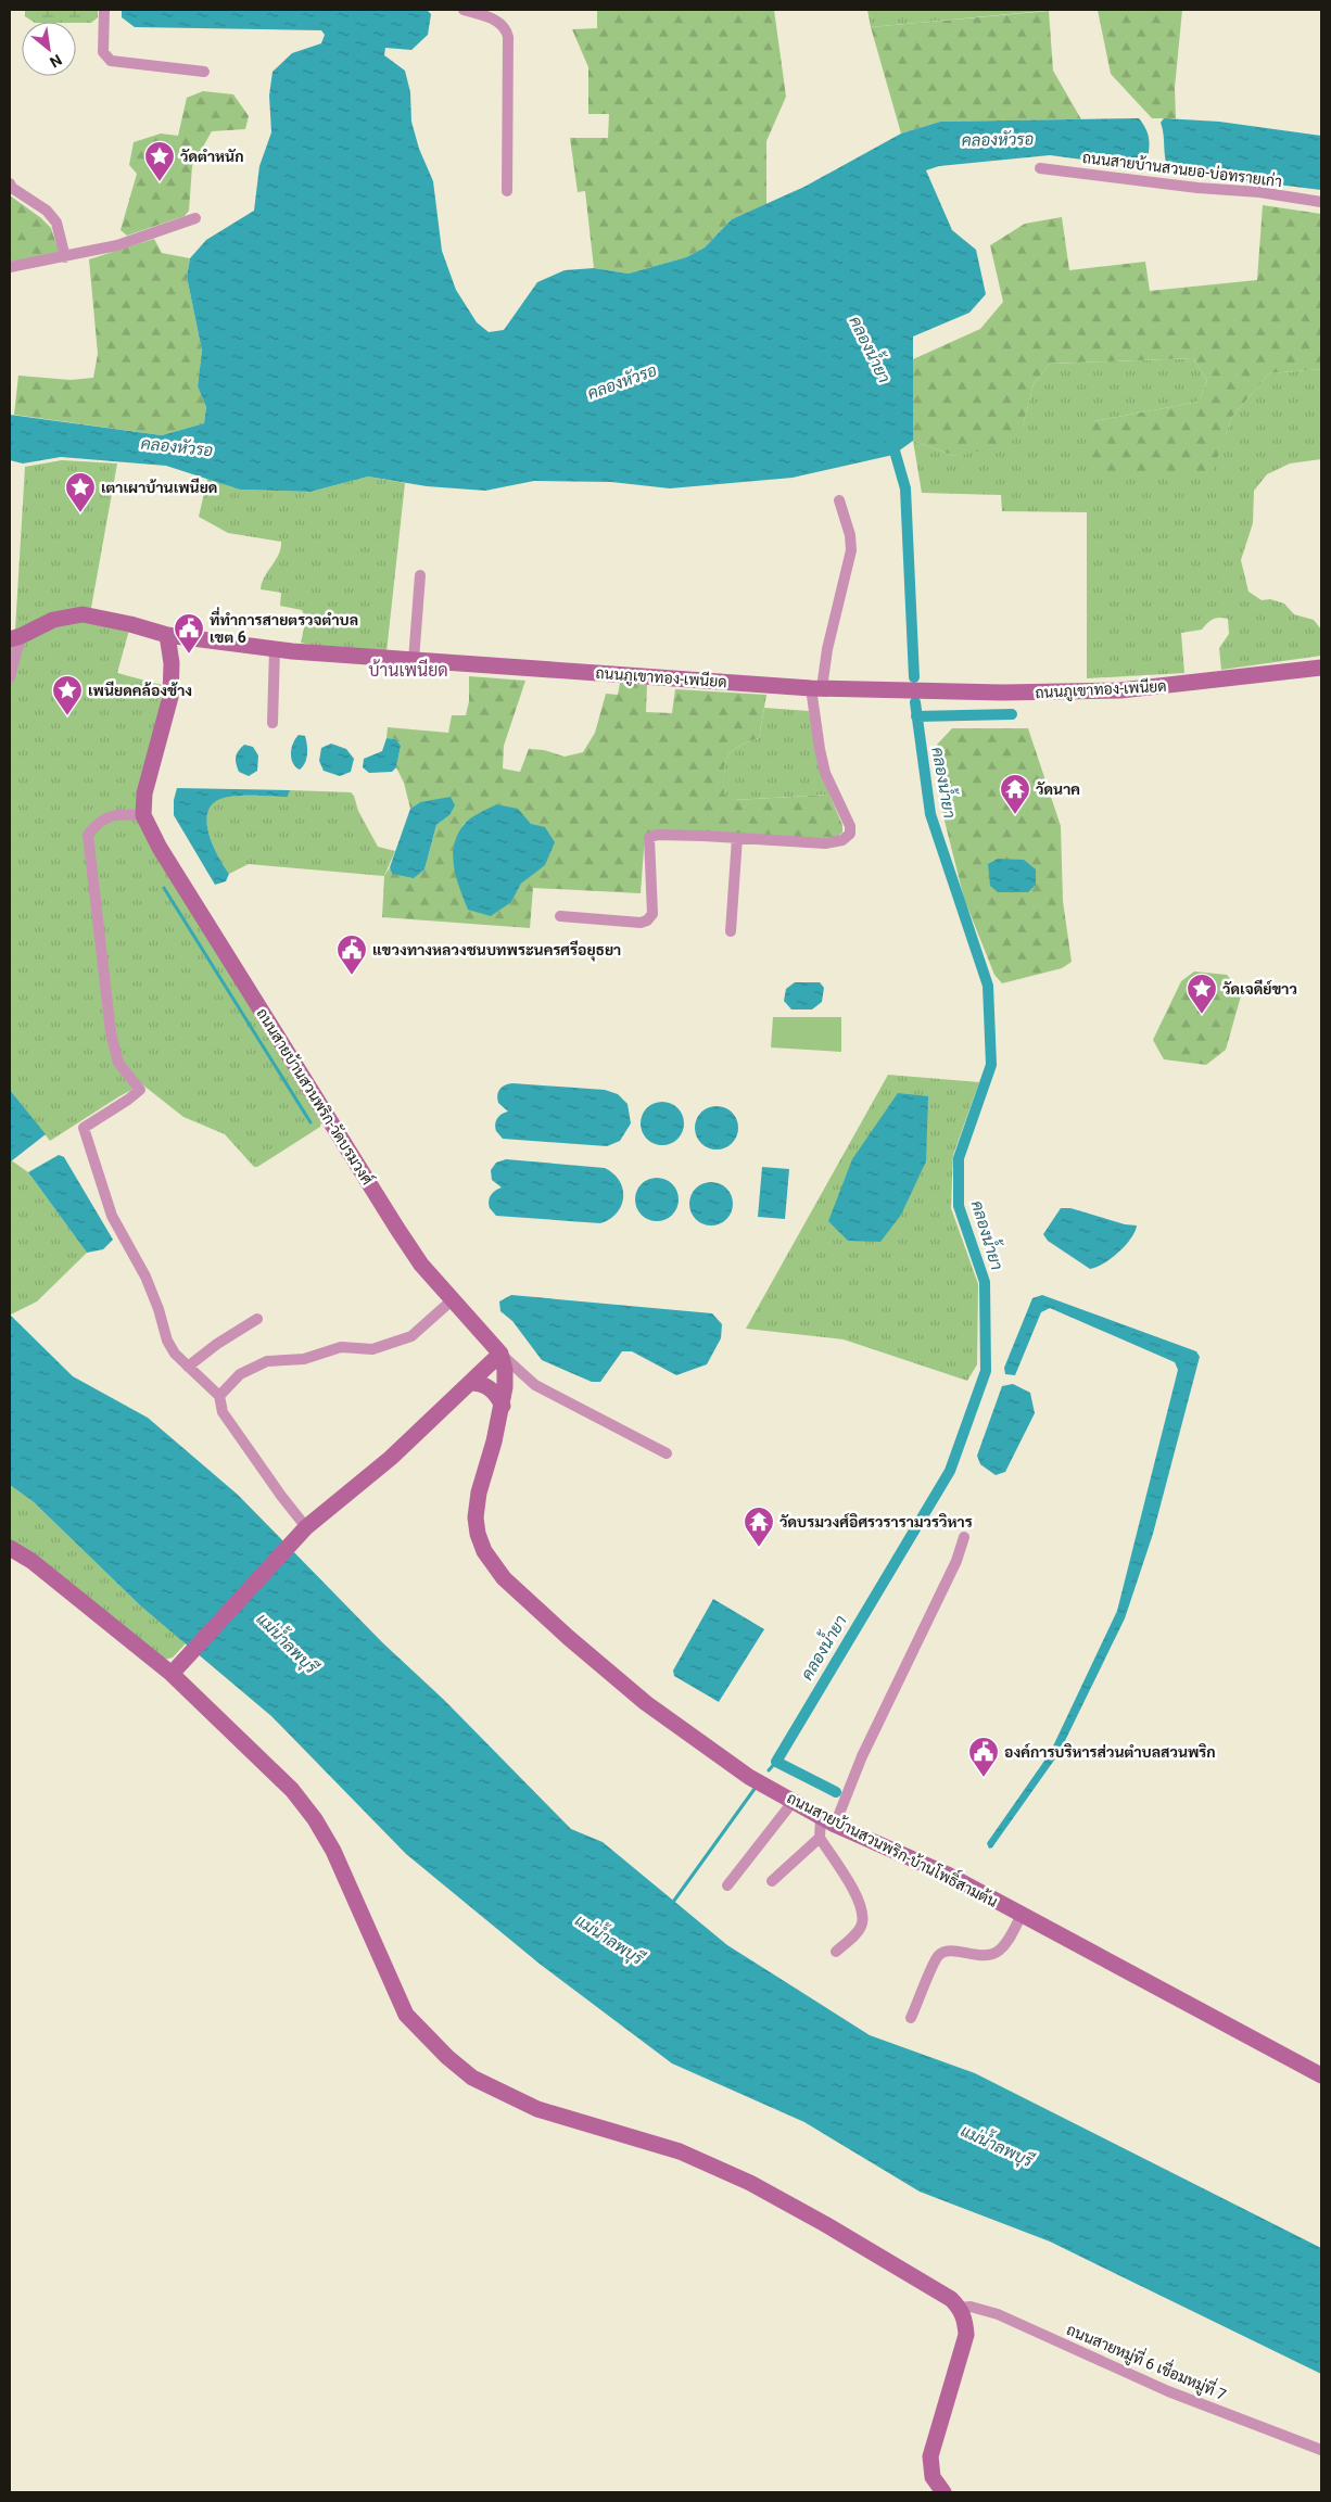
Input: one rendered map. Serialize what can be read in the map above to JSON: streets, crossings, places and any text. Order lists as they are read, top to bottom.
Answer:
{
  "streets": {
    "street": [
      "ถนนสายบ้านสวนยอ-บ่อทรายเก่า",
      "ถนนภูเขาทอง-เพนียด",
      "ถนนสายบ้านสวนพริก-วัดบรมวงศ์",
      "ถนนสายบ้านสวนพริก-บ้านโพธิ์สามต้น",
      "ถนนสายหมู่ที่ 6 เชื่อมหมู่ที่ 7"
    ]
  },
  "crossings": [
    ["ถนนสายบ้านสวนพริก-วัดบรมวงศ์", "ถนนสายบ้านสวนพริก-บ้านโพธิ์สามต้น"]
  ],
  "districts": ["บ้านเพนียด"],
  "water": ["คลองหัวรอ", "คลองน้ำยา", "แม่น้ำลพบุรี"],
  "places": {
    "place": [
      "วัดตำหนัก",
      "เตาเผาบ้านเพนียด",
      "เพนียดคล้องช้าง",
      "วัดเจดีย์ขาว"
    ],
    "public building": ["ที่ทำการสายตรวจตำบล เขต 6", "แขวงทางหลวงชนบทพระนครศรีอยุธยา", "องค์การบริหารส่วนตำบลสวนพริก"],
    "temple": ["วัดนาค", "วัดบรมวงศ์อิศรวรารามวรวิหาร"]
  },
  "north": "bottom right"
}
